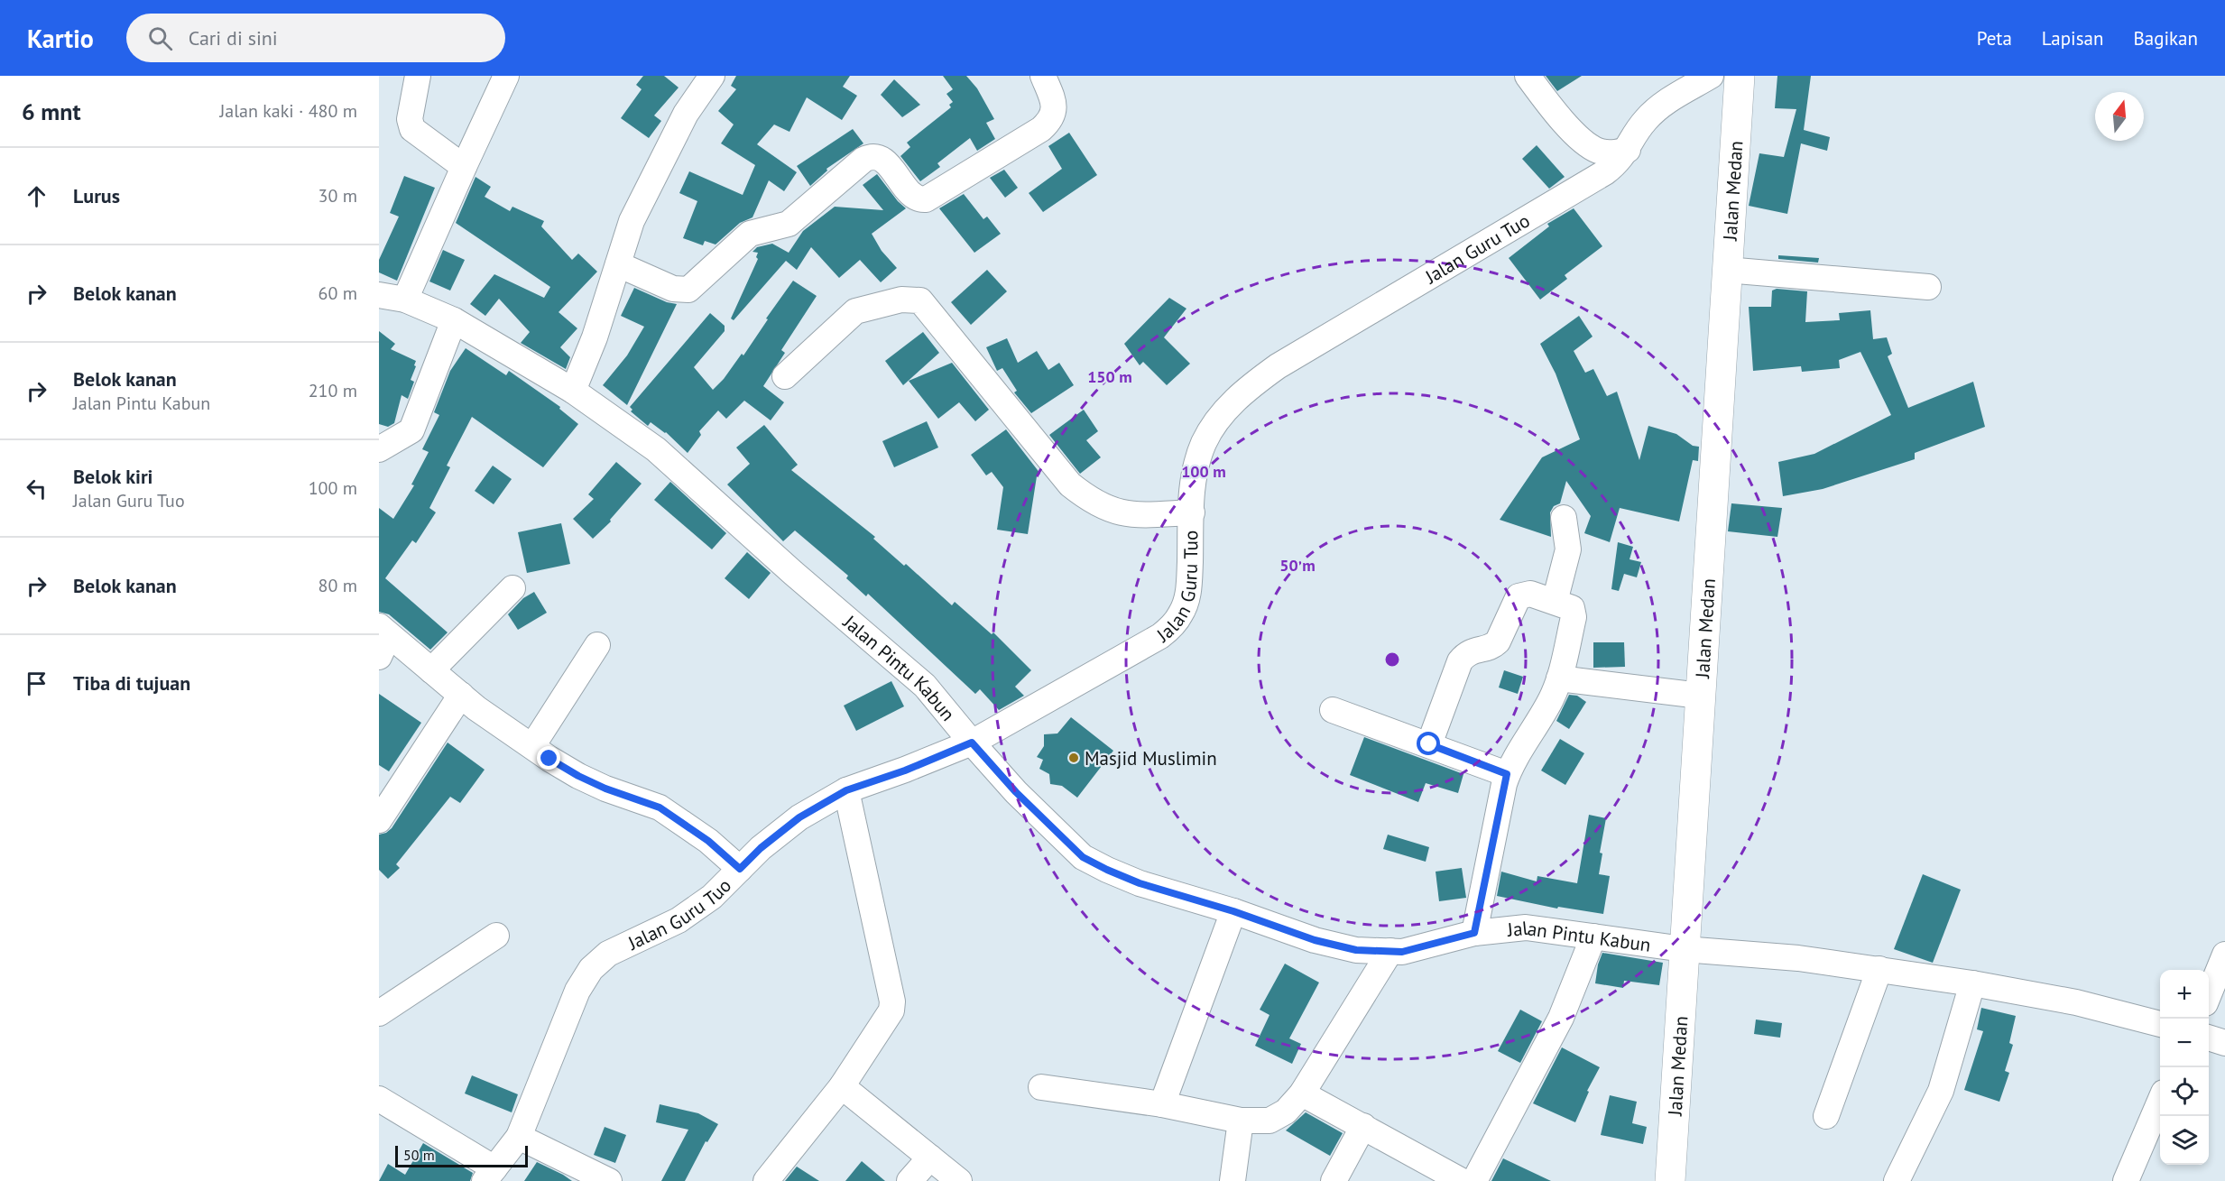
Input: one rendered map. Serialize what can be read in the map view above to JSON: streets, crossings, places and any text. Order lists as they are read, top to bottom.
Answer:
{
  "streets": {
    "main road": ["Jalan Medan"],
    "street": ["Jalan Guru Tuo", "Jalan Pintu Kabun"]
  },
  "crossings": [
    ["Jalan Medan", "Jalan Pintu Kabun"],
    ["Jalan Guru Tuo", "Jalan Pintu Kabun"]
  ],
  "places": ["Masjid Muslimin"],
  "scale_bar": "50 m",
  "north": "top",
  "page": {
    "header": "Kartio",
    "search": "Cari di sini",
    "nav": ["Peta", "Lapisan", "Bagikan"],
    "heading": ["6 mnt", "Jalan kaki · 480 m"],
    "list": [
      ["Lurus", "30 m"],
      ["Belok kanan", "60 m"],
      ["Belok kanan", "Jalan Pintu Kabun", "210 m"],
      ["Belok kiri", "Jalan Guru Tuo", "100 m"],
      ["Belok kanan", "80 m"],
      "Tiba di tujuan"
    ],
    "map_buttons": ["+", "−"],
    "scale": "50 m"
  },
  "rings": ["150 m", "100 m", "50 m"]
}
